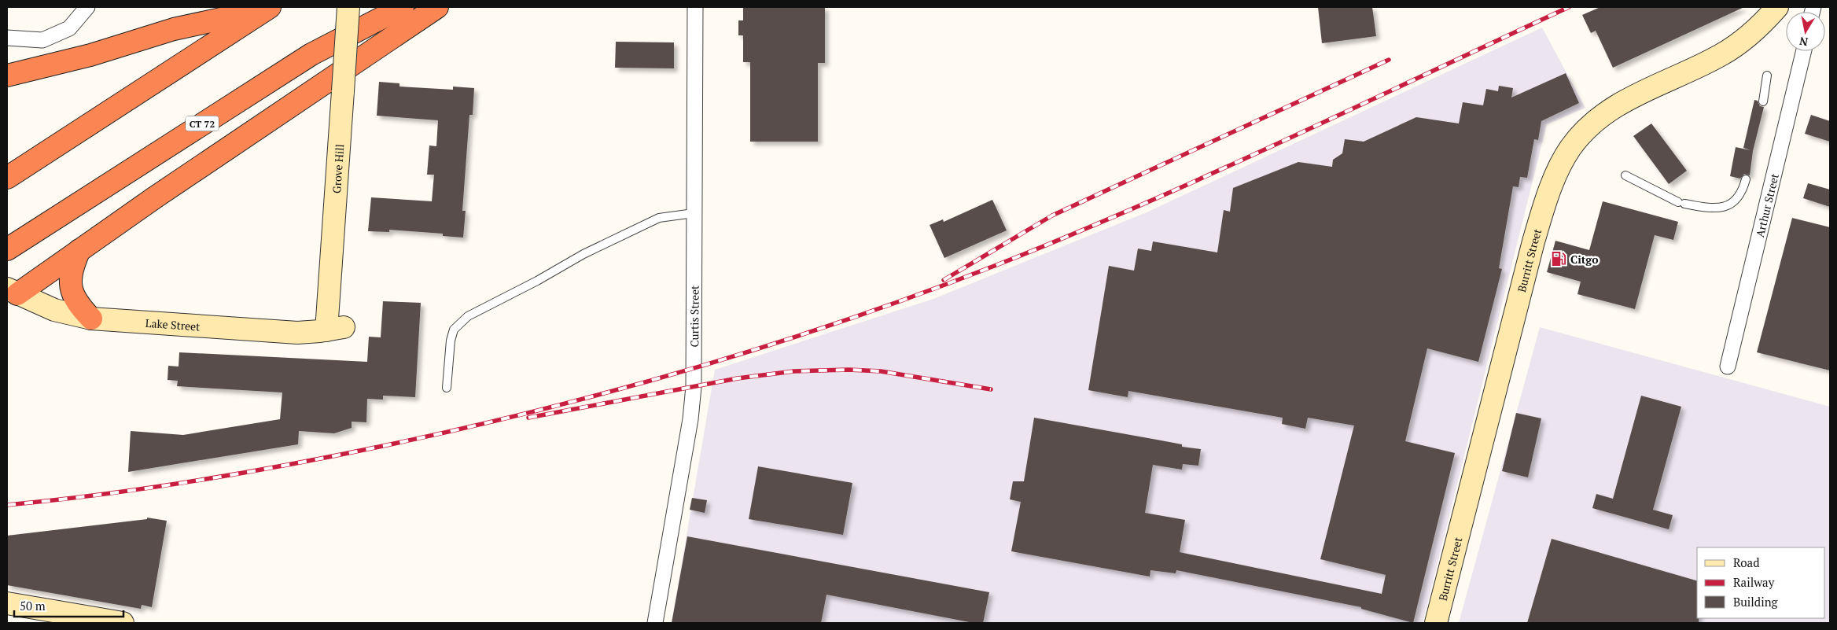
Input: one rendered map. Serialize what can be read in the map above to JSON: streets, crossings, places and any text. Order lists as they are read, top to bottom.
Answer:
{
  "streets": {
    "highway": ["CT 72"],
    "street": [
      "Grove Hill",
      "Arthur Street",
      "Burritt Street",
      "Curtis Street",
      "Lake Street"
    ]
  },
  "crossings": [
    ["Grove Hill", "Lake Street"]
  ],
  "places": {
    "fuel station": ["Citgo"]
  },
  "legend": ["Road", "Railway", "Building"],
  "scale_bar": "50 m",
  "north": "bottom"
}
